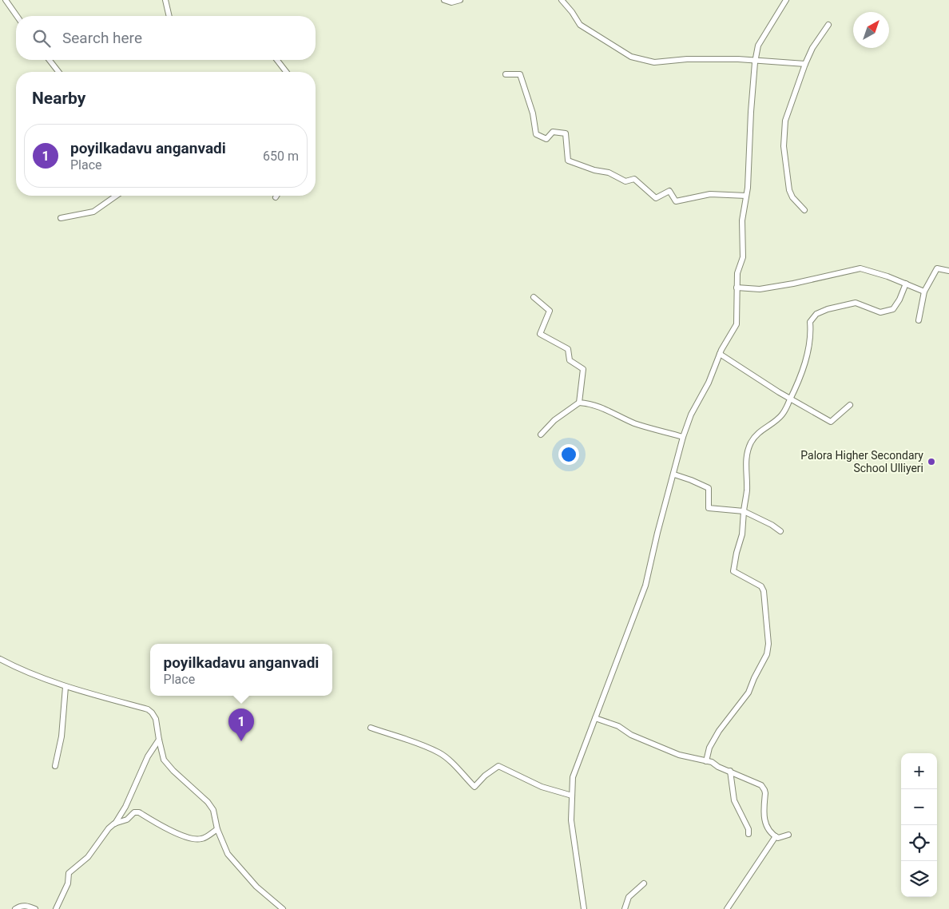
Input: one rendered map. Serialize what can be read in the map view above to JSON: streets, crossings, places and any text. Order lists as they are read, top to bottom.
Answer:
{
  "places": ["Palora Higher Secondary School Ulliyeri"],
  "north": "top right",
  "page": {
    "search": "Search here",
    "heading": "Nearby",
    "list": [
      {
        "mark": "1",
        "name": "poyilkadavu anganvadi",
        "note": "Place",
        "value": "650 m"
      }
    ],
    "popup": ["poyilkadavu anganvadi", "Place"],
    "pins": "1",
    "map_buttons": ["+", "−"]
  }
}
